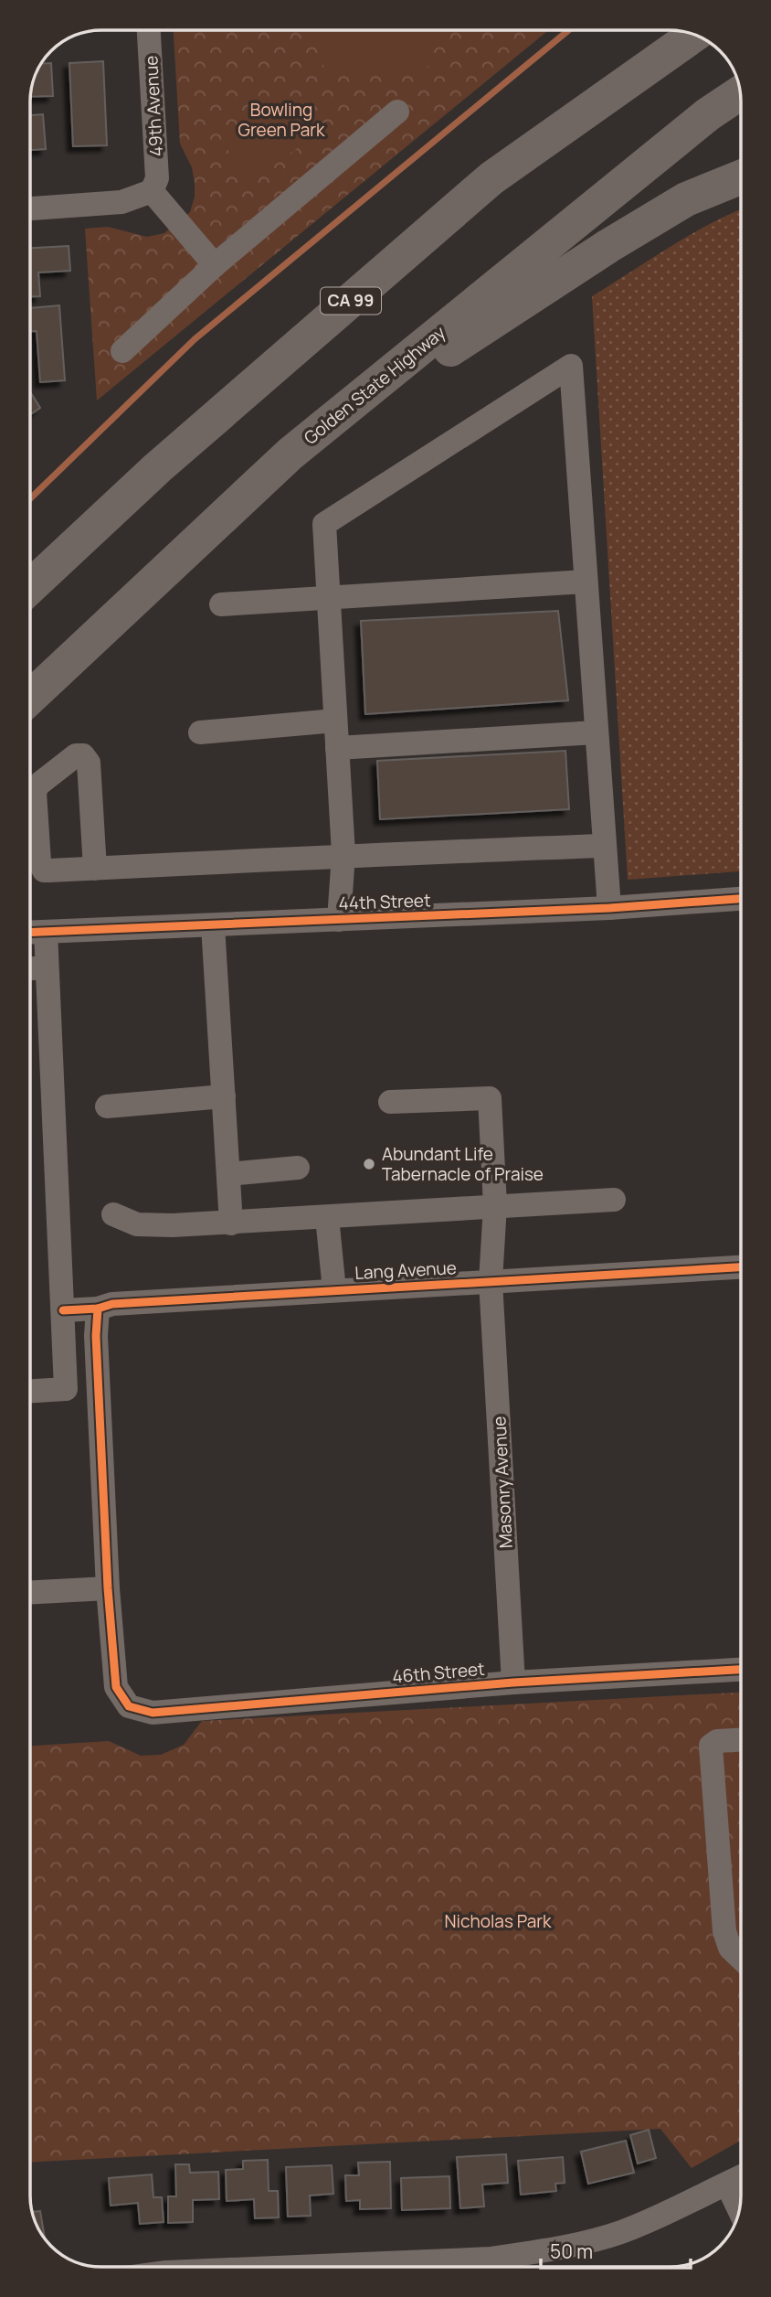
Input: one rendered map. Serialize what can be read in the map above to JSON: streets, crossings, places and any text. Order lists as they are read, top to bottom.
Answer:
{
  "streets": {
    "highway": ["CA 99", "Golden State Highway"],
    "street": [
      "49th Avenue",
      "44th Street",
      "Lang Avenue",
      "Masonry Avenue",
      "46th Street"
    ]
  },
  "crossings": [
    ["Lang Avenue", "Masonry Avenue"],
    ["Masonry Avenue", "46th Street"]
  ],
  "parks": ["Bowling Green Park", "Nicholas Park"],
  "places": ["Abundant Life Tabernacle of Praise"],
  "scale_bar": "50 m"
}
